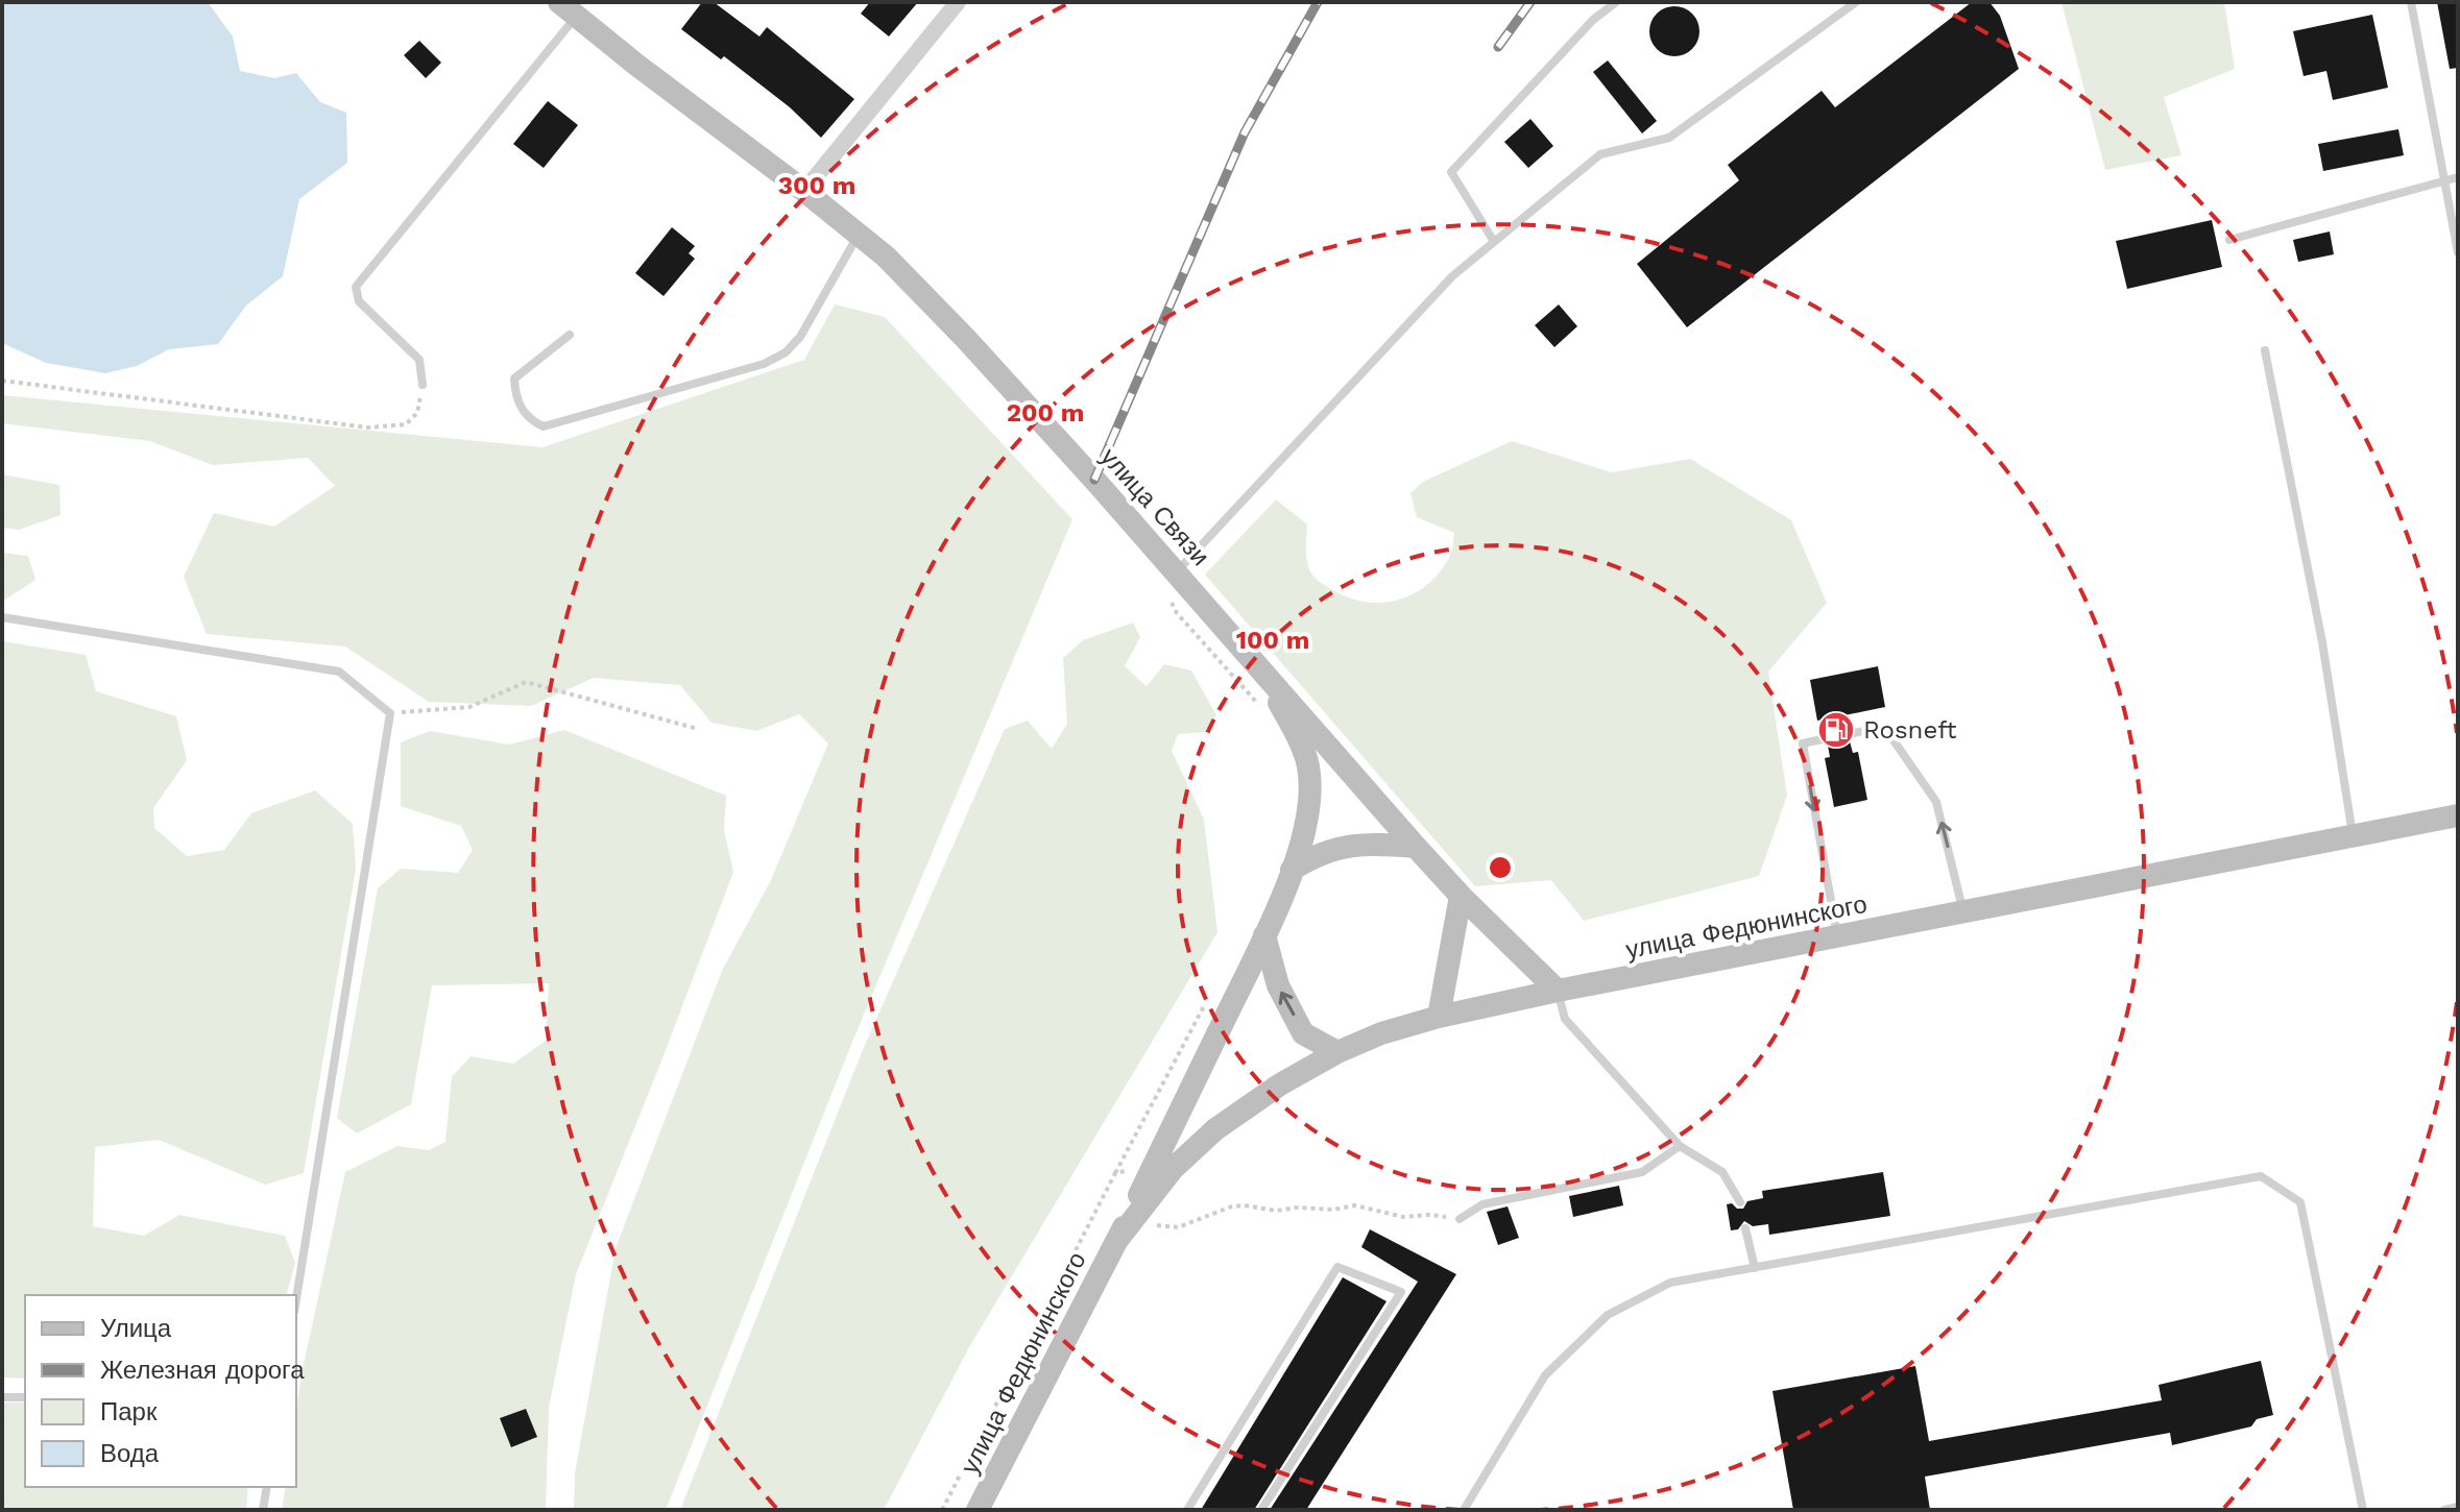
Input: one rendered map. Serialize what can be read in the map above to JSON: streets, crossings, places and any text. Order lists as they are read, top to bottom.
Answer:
{
  "streets": {
    "main road": ["улица Связи", "улица Федюнинского"]
  },
  "crossings": [
    ["улица Связи", "улица Федюнинского"]
  ],
  "places": {
    "fuel station": ["Rosneft"]
  },
  "legend": [
    "Улица",
    "Железная дорога",
    "Парк",
    "Вода"
  ],
  "rings": ["300 m", "200 m", "100 m"]
}
